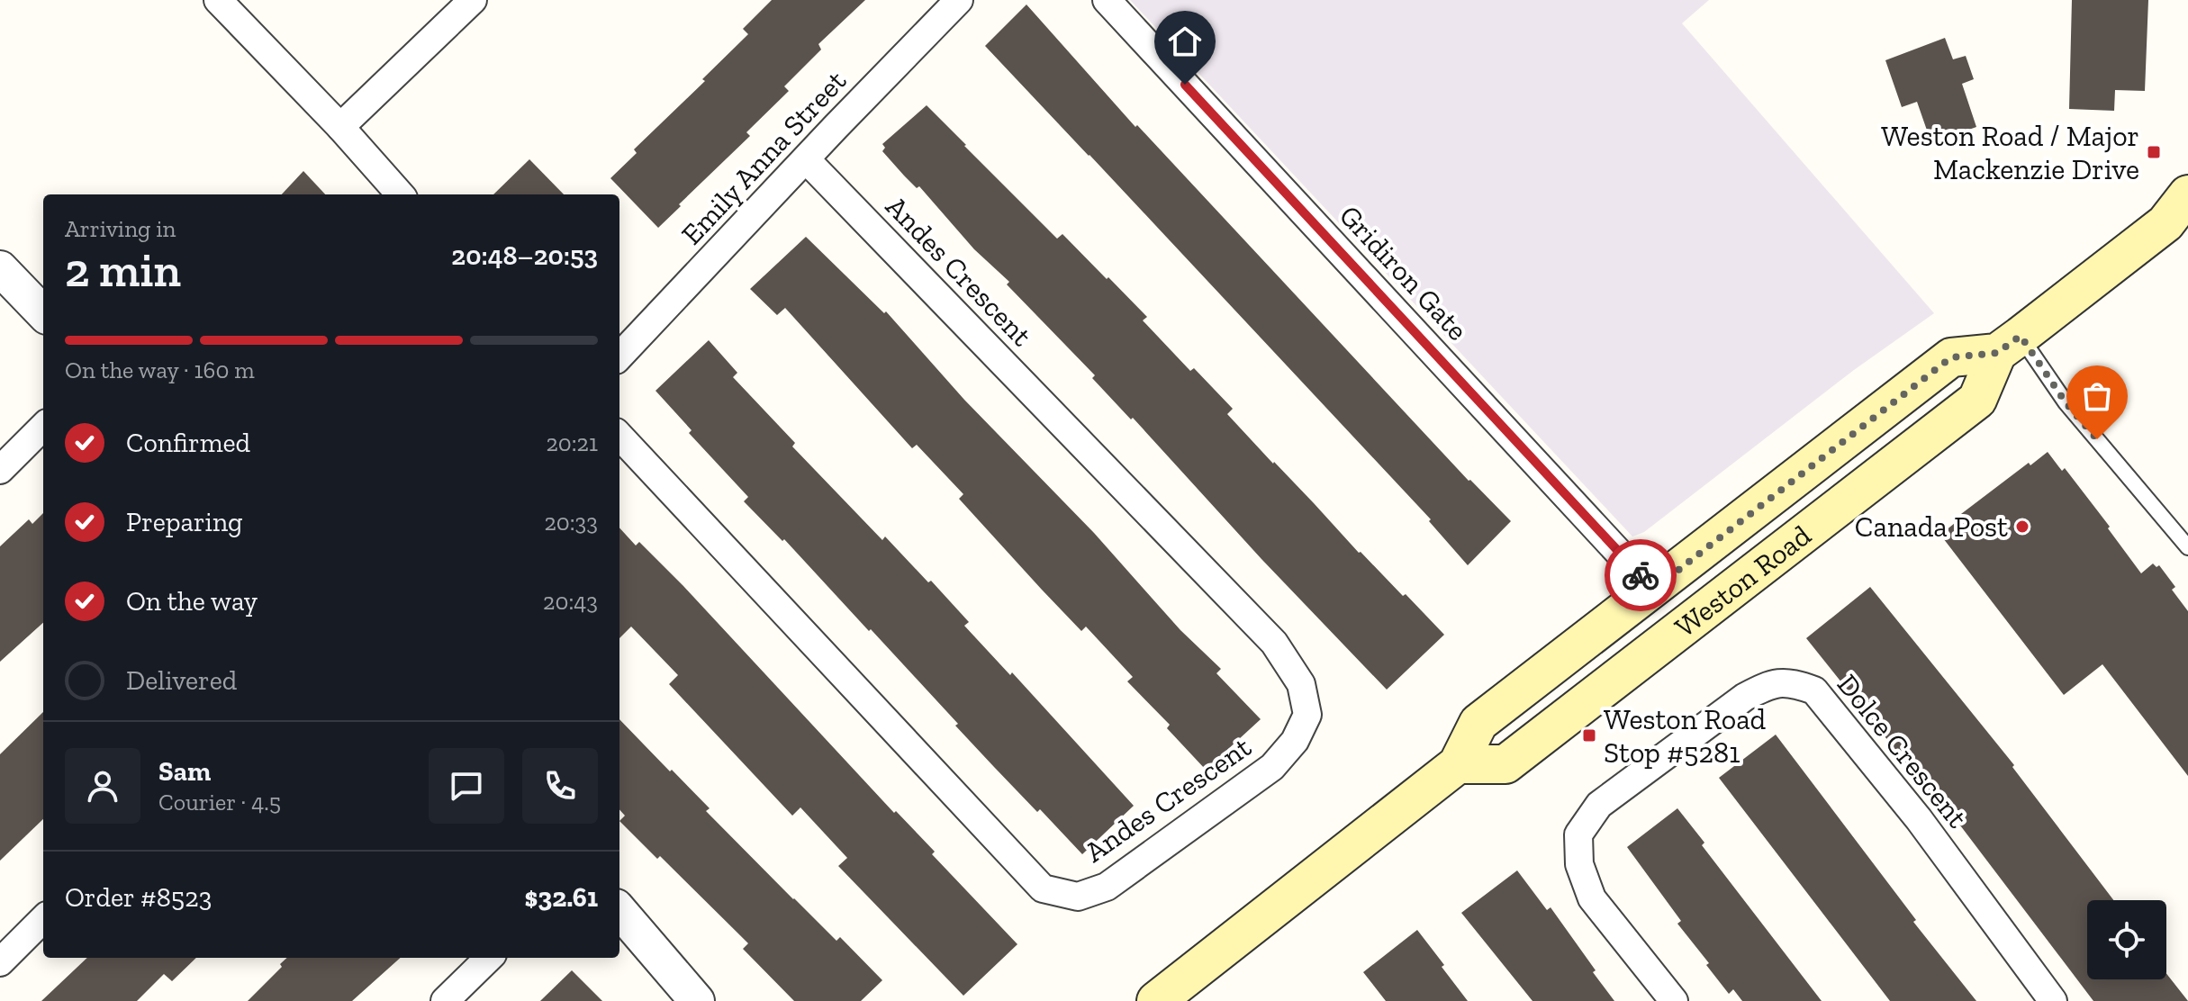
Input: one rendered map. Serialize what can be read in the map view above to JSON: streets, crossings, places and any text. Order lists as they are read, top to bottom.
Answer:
{
  "streets": {
    "main road": ["Weston Road"],
    "street": [
      "Emily Anna Street",
      "Andes Crescent",
      "Gridiron Gate",
      "Dolce Crescent"
    ]
  },
  "crossings": [
    ["Emily Anna Street", "Andes Crescent"],
    ["Gridiron Gate", "Weston Road"]
  ],
  "places": {
    "transit": ["Weston Road / Major Mackenzie Drive", "Weston Road Stop #5281"],
    "other": ["Canada Post"]
  },
  "page": {
    "heading": ["2 min", "Arriving in", "20:48–20:53"],
    "panel": [
      "Sam",
      "Courier · 4.5",
      "Order #8523",
      "$32.61"
    ],
    "bar": "On the way · 160 m",
    "list": [
      ["Confirmed", "20:21"],
      ["Preparing", "20:33"],
      ["On the way", "20:43"],
      "Delivered"
    ]
  }
}
